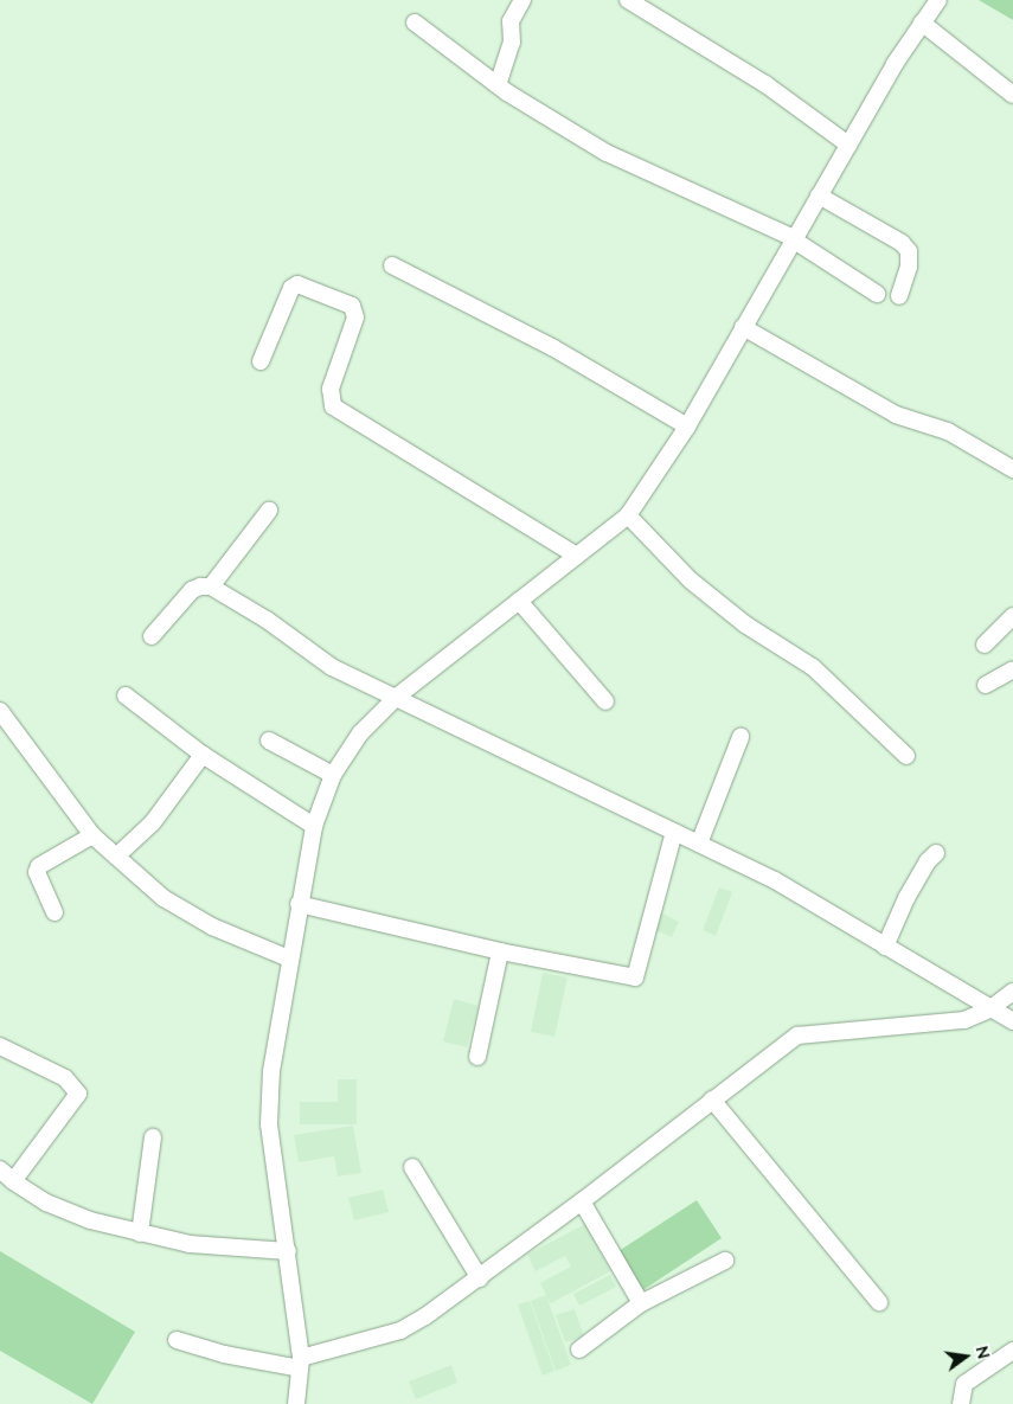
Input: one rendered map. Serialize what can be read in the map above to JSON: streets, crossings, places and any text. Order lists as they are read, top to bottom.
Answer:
{
  "north": "right"
}
